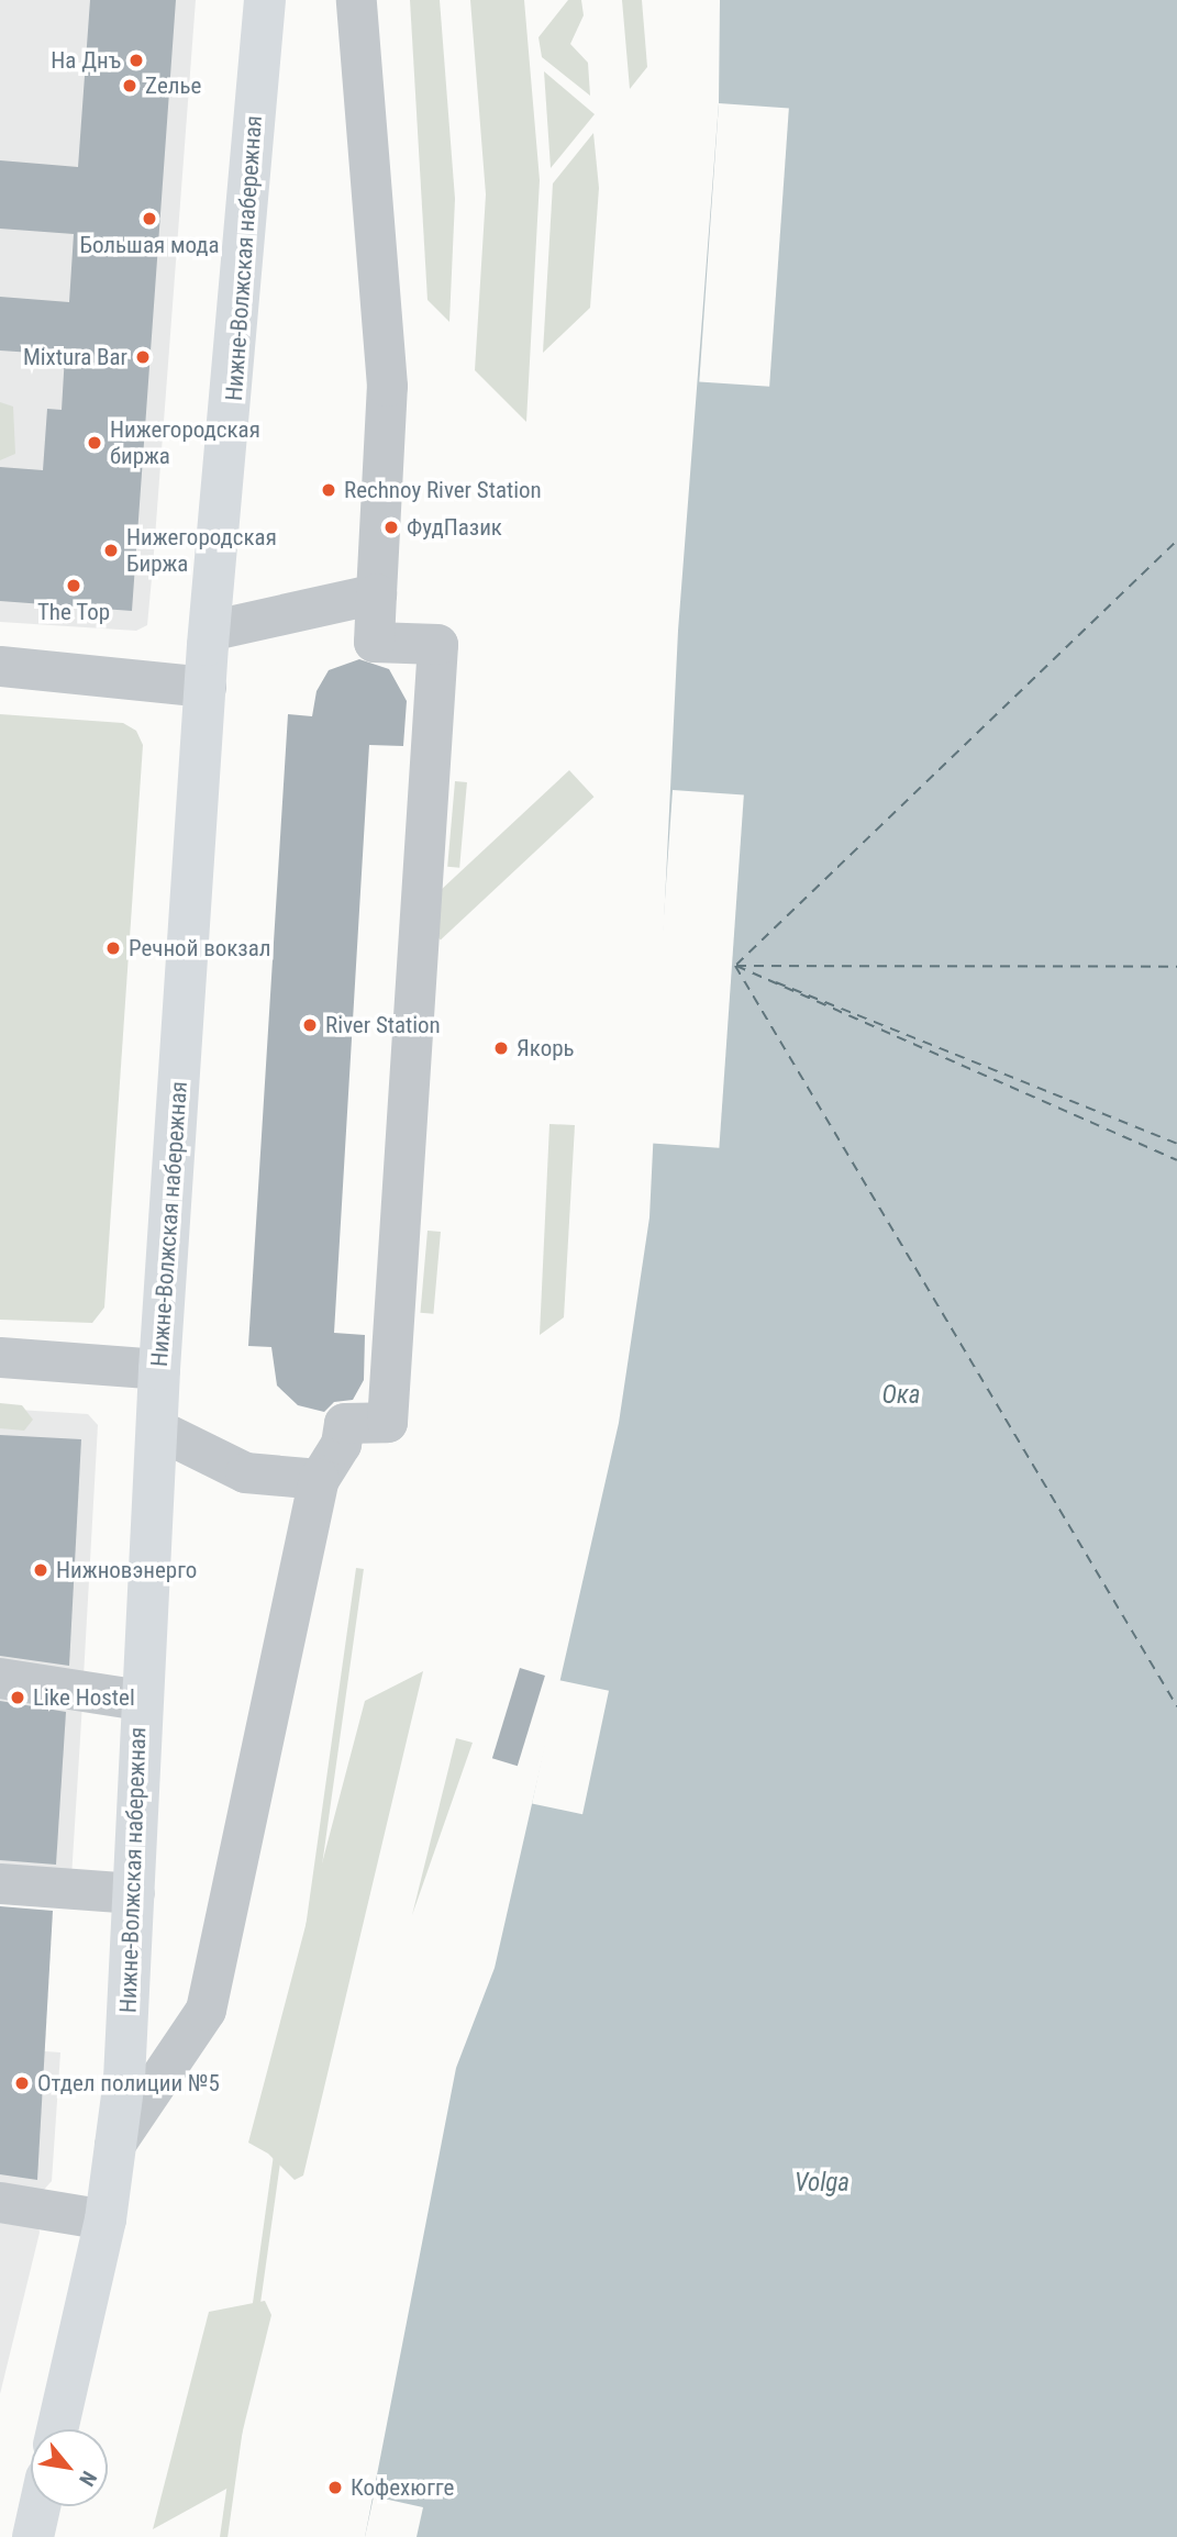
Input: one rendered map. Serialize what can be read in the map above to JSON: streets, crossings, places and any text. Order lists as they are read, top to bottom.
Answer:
{
  "streets": {
    "main road": ["Нижне-Волжская набережная"]
  },
  "water": ["Ока", "Volga"],
  "places": [
    "На Днъ",
    "Zелье",
    "Большая мода",
    "Mixtura Bar",
    "Нижегородская биржа",
    "Rechnoy River Station",
    "ФудПазик",
    "Нижегородская Биржа",
    "The Top",
    "Речной вокзал",
    "River Station",
    "Якорь",
    "Нижновэнерго",
    "Like Hostel",
    "Отдел полиции №5",
    "Кофехюгге"
  ],
  "north": "bottom right"
}
